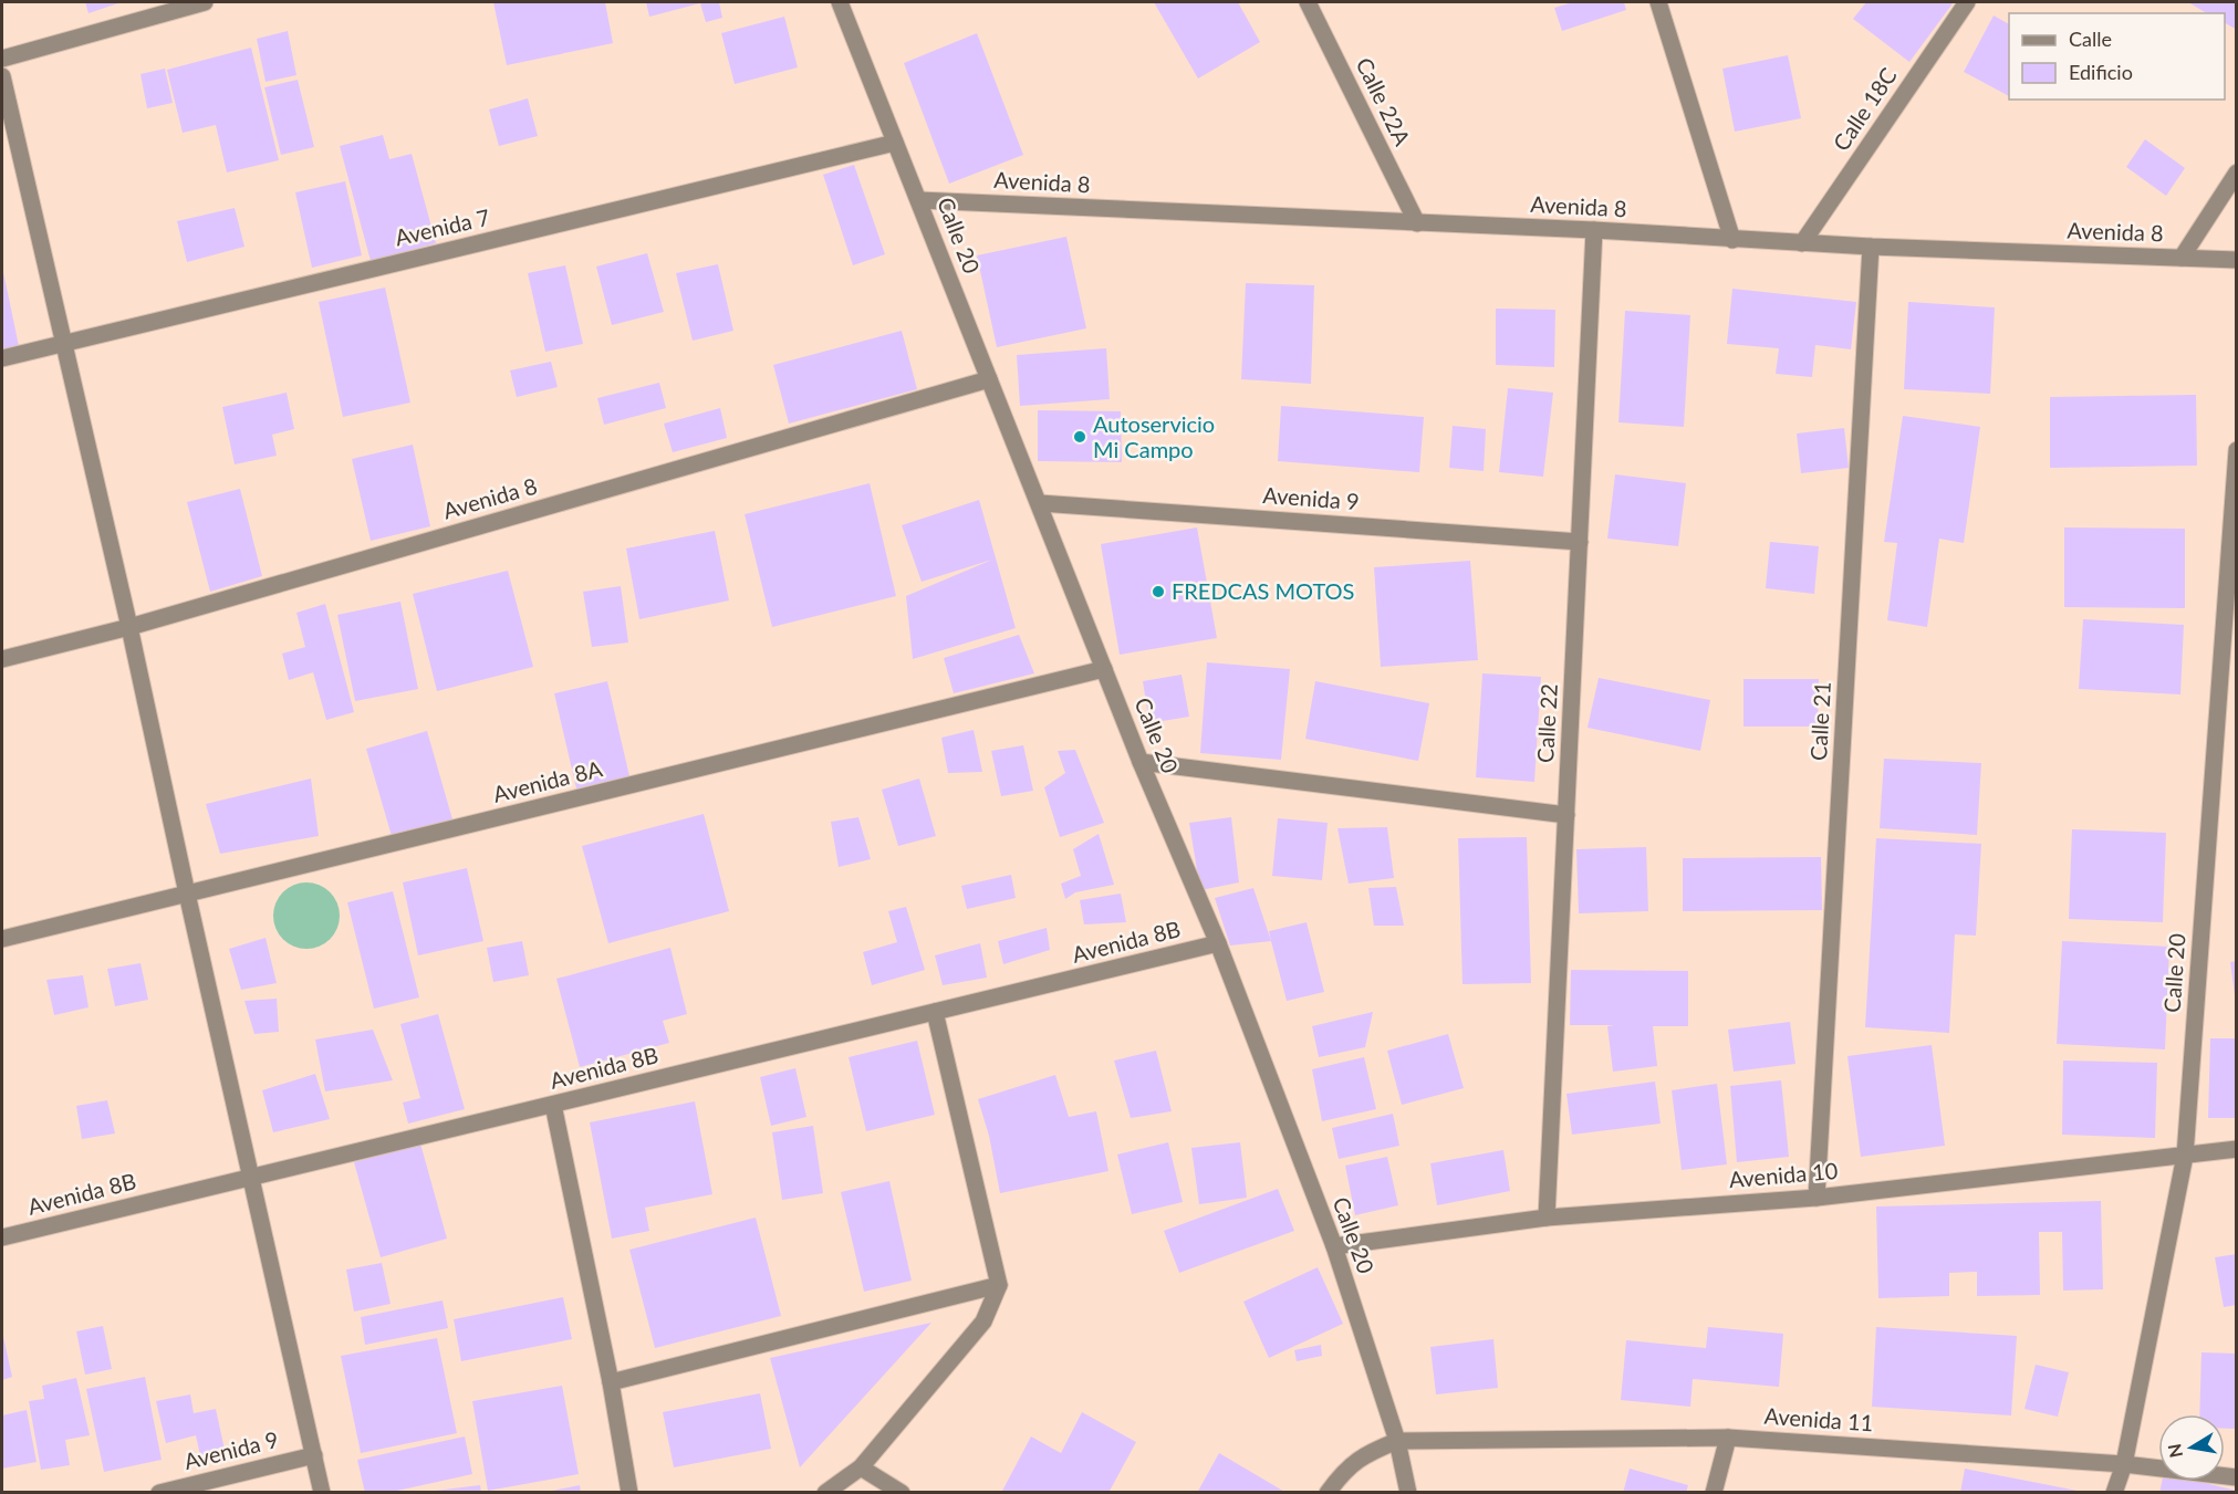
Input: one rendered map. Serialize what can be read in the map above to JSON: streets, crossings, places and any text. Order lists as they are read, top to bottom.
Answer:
{
  "streets": {
    "street": [
      "Calle 22A",
      "Calle 18C",
      "Avenida 8",
      "Avenida 7",
      "Calle 20",
      "Avenida 9",
      "Calle 21",
      "Calle 22",
      "Avenida 8A",
      "Avenida 8B",
      "Avenida 10",
      "Avenida 11"
    ]
  },
  "crossings": [
    ["Calle 22A", "Avenida 8"],
    ["Calle 18C", "Avenida 8"],
    ["Avenida 8", "Calle 20"],
    ["Avenida 8", "Calle 21"],
    ["Avenida 8", "Calle 22"],
    ["Avenida 7", "Calle 20"],
    ["Calle 20", "Avenida 9"],
    ["Calle 20", "Avenida 8A"],
    ["Calle 20", "Avenida 8B"],
    ["Calle 20", "Avenida 10"],
    ["Calle 20", "Avenida 11"],
    ["Avenida 9", "Calle 22"],
    ["Calle 21", "Avenida 10"],
    ["Calle 22", "Avenida 10"]
  ],
  "places": ["Autoservicio Mi Campo", "FREDCAS MOTOS"],
  "legend": ["Calle", "Edificio"],
  "north": "left"
}
